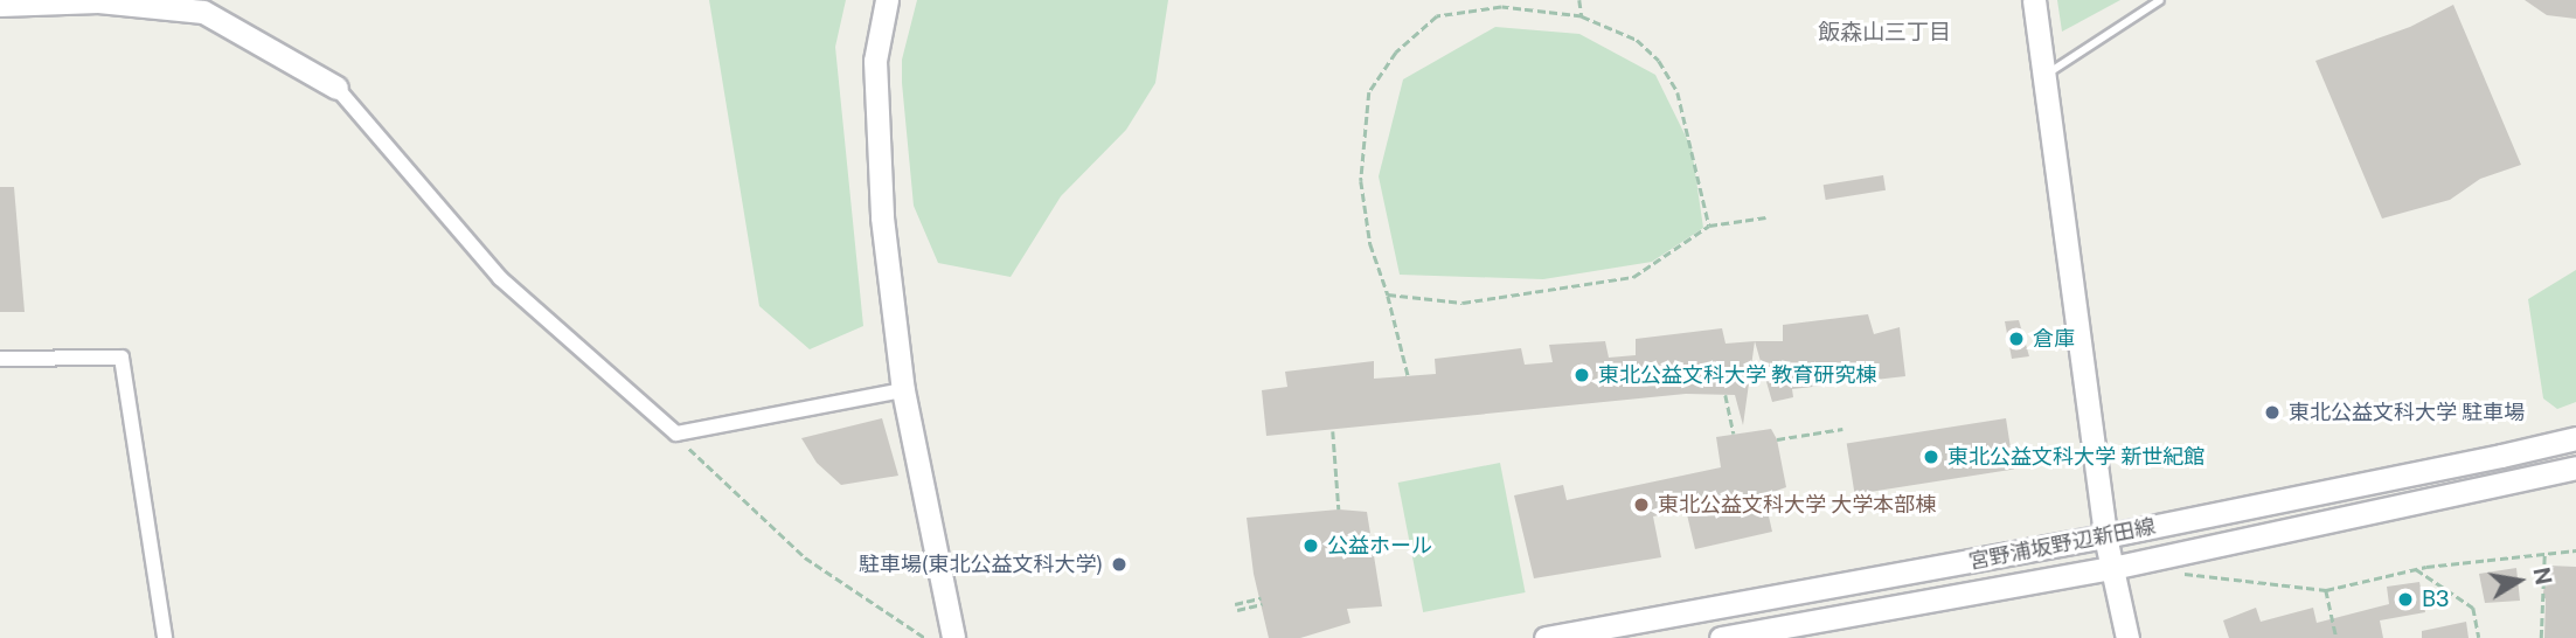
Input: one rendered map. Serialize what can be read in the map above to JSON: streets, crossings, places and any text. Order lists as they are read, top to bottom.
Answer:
{
  "streets": {
    "main road": ["宮野浦坂野辺新田線"]
  },
  "districts": ["飯森山三丁目"],
  "places": [
    "倉庫",
    "東北公益文科大学 教育研究棟",
    "東北公益文科大学 駐車場",
    "東北公益文科大学 新世紀館",
    "東北公益文科大学 大学本部棟",
    "公益ホール",
    "駐車場(東北公益文科大学)",
    "B3"
  ],
  "north": "right"
}
